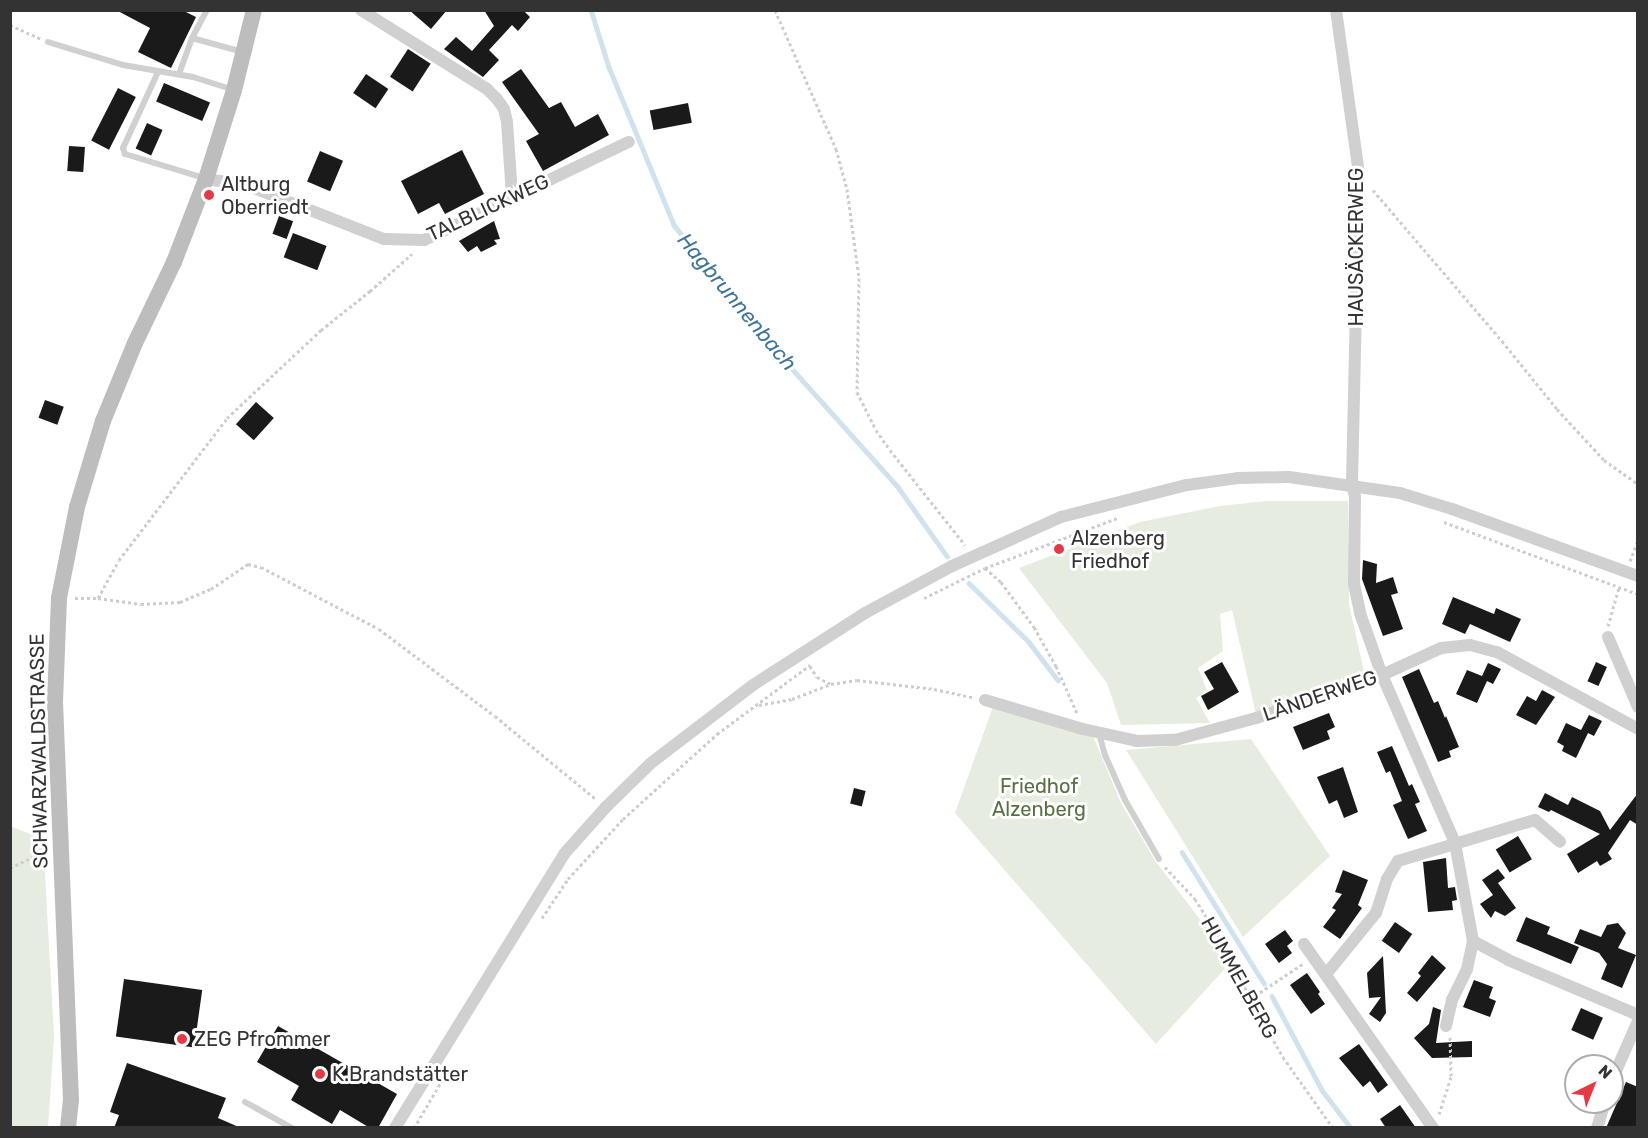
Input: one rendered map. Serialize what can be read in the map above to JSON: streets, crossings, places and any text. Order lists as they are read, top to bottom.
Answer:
{
  "streets": {
    "street": [
      "TALBLICKWEG",
      "HAUSÄCKERWEG",
      "LÄNDERWEG",
      "SCHWARZWALDSTRASSE"
    ],
    "path": ["HUMMELBERG"]
  },
  "crossings": [
    ["TALBLICKWEG", "SCHWARZWALDSTRASSE"],
    ["HAUSÄCKERWEG", "LÄNDERWEG"]
  ],
  "water": ["Hagbrunnenbach"],
  "parks": ["Friedhof Alzenberg"],
  "places": [
    "Altburg Oberriedt",
    "Alzenberg Friedhof",
    "ZEG Pfrommer",
    "K.Brandstätter"
  ],
  "north": "top right"
}
